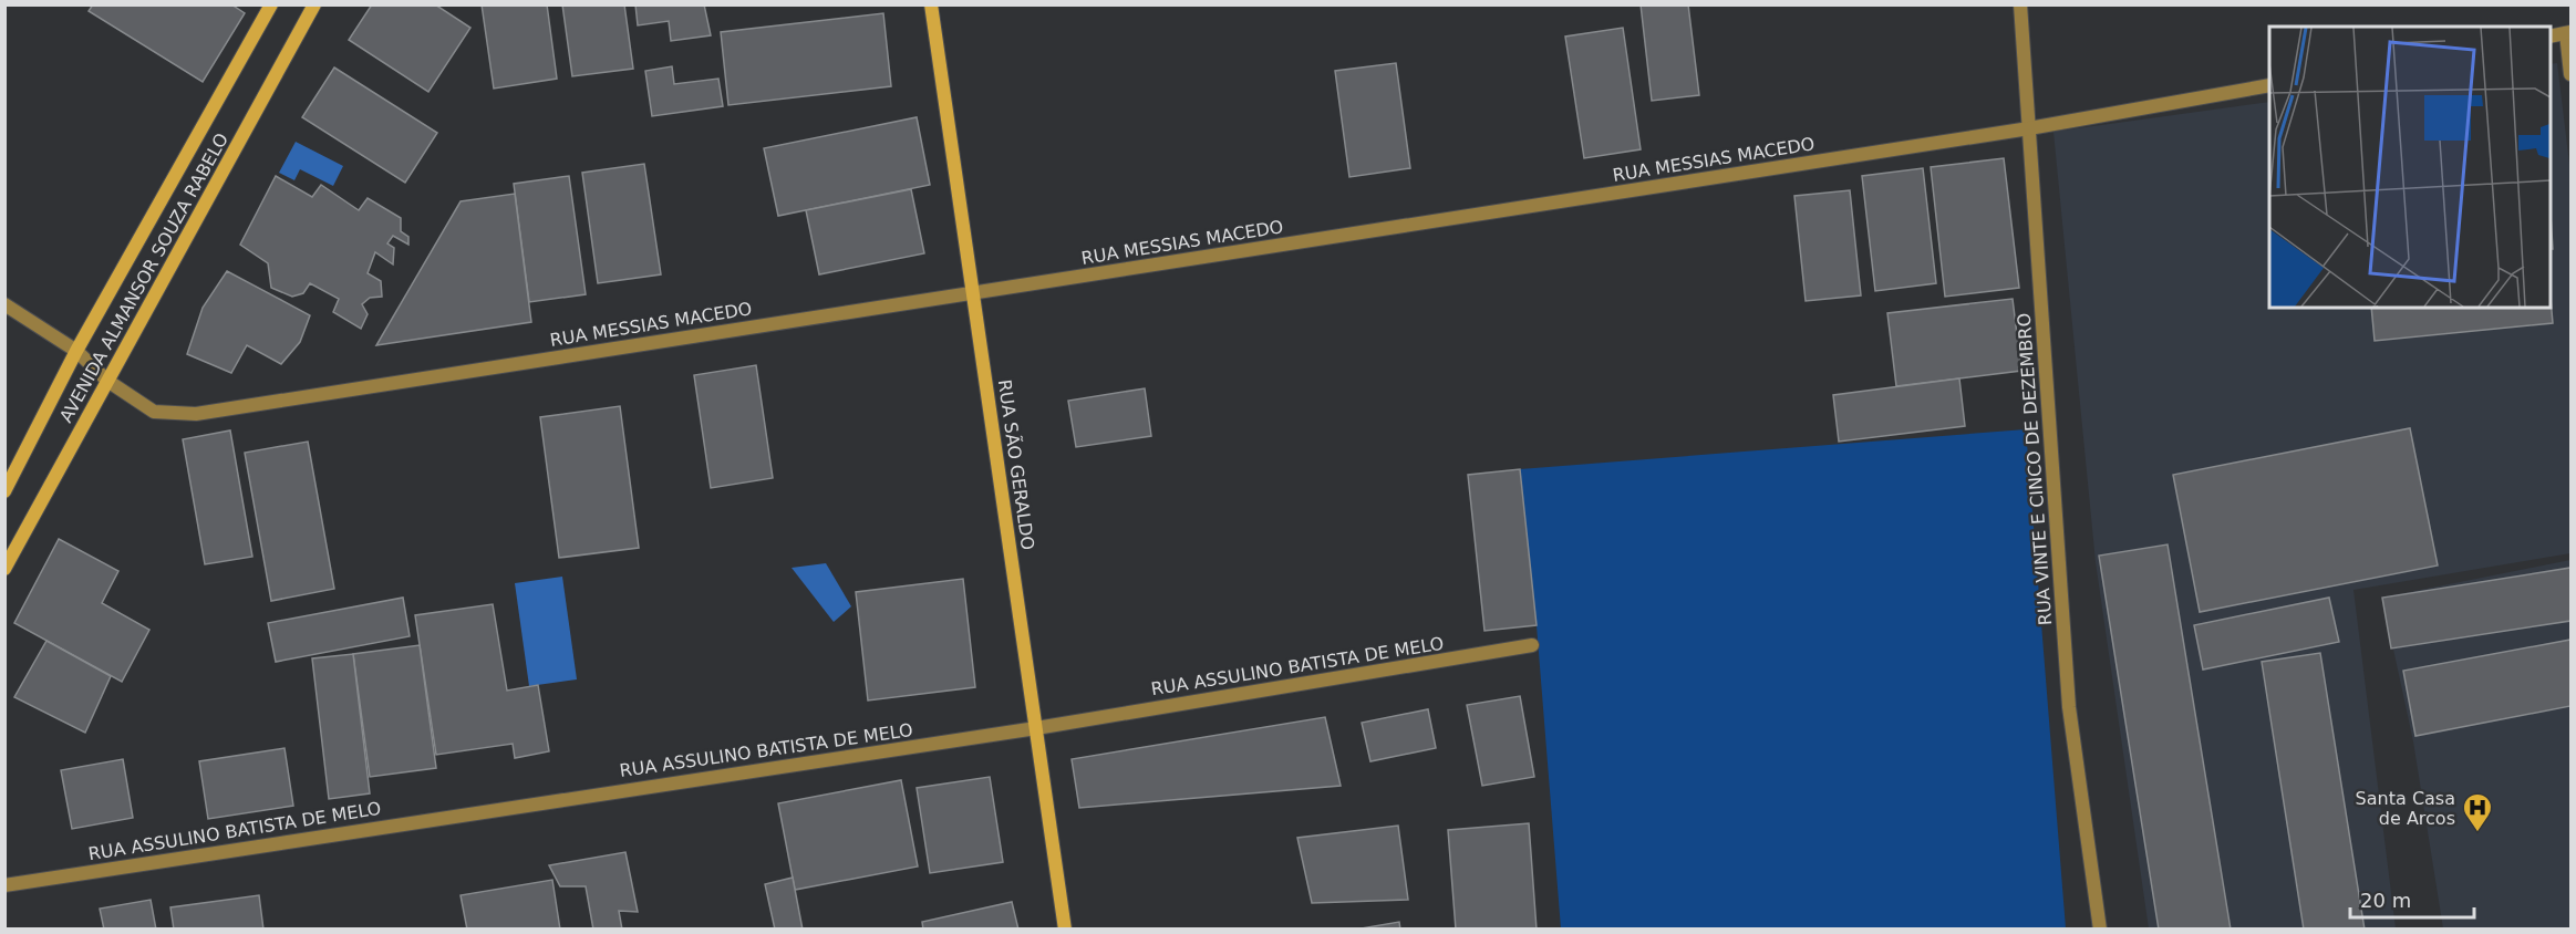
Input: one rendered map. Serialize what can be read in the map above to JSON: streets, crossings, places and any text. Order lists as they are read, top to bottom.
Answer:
{
  "streets": {
    "street": [
      "RUA MESSIAS MACEDO",
      "AVENIDA ALMANSOR SOUZA RABELO",
      "RUA SÃO GERALDO",
      "RUA VINTE E CINCO DE DEZEMBRO",
      "RUA ASSULINO BATISTA DE MELO"
    ]
  },
  "crossings": [
    ["RUA MESSIAS MACEDO", "AVENIDA ALMANSOR SOUZA RABELO"],
    ["RUA MESSIAS MACEDO", "RUA SÃO GERALDO"],
    ["RUA MESSIAS MACEDO", "RUA VINTE E CINCO DE DEZEMBRO"],
    ["RUA SÃO GERALDO", "RUA ASSULINO BATISTA DE MELO"]
  ],
  "places": {
    "hospital": ["Santa Casa de Arcos"]
  },
  "scale_bar": "20 m"
}
